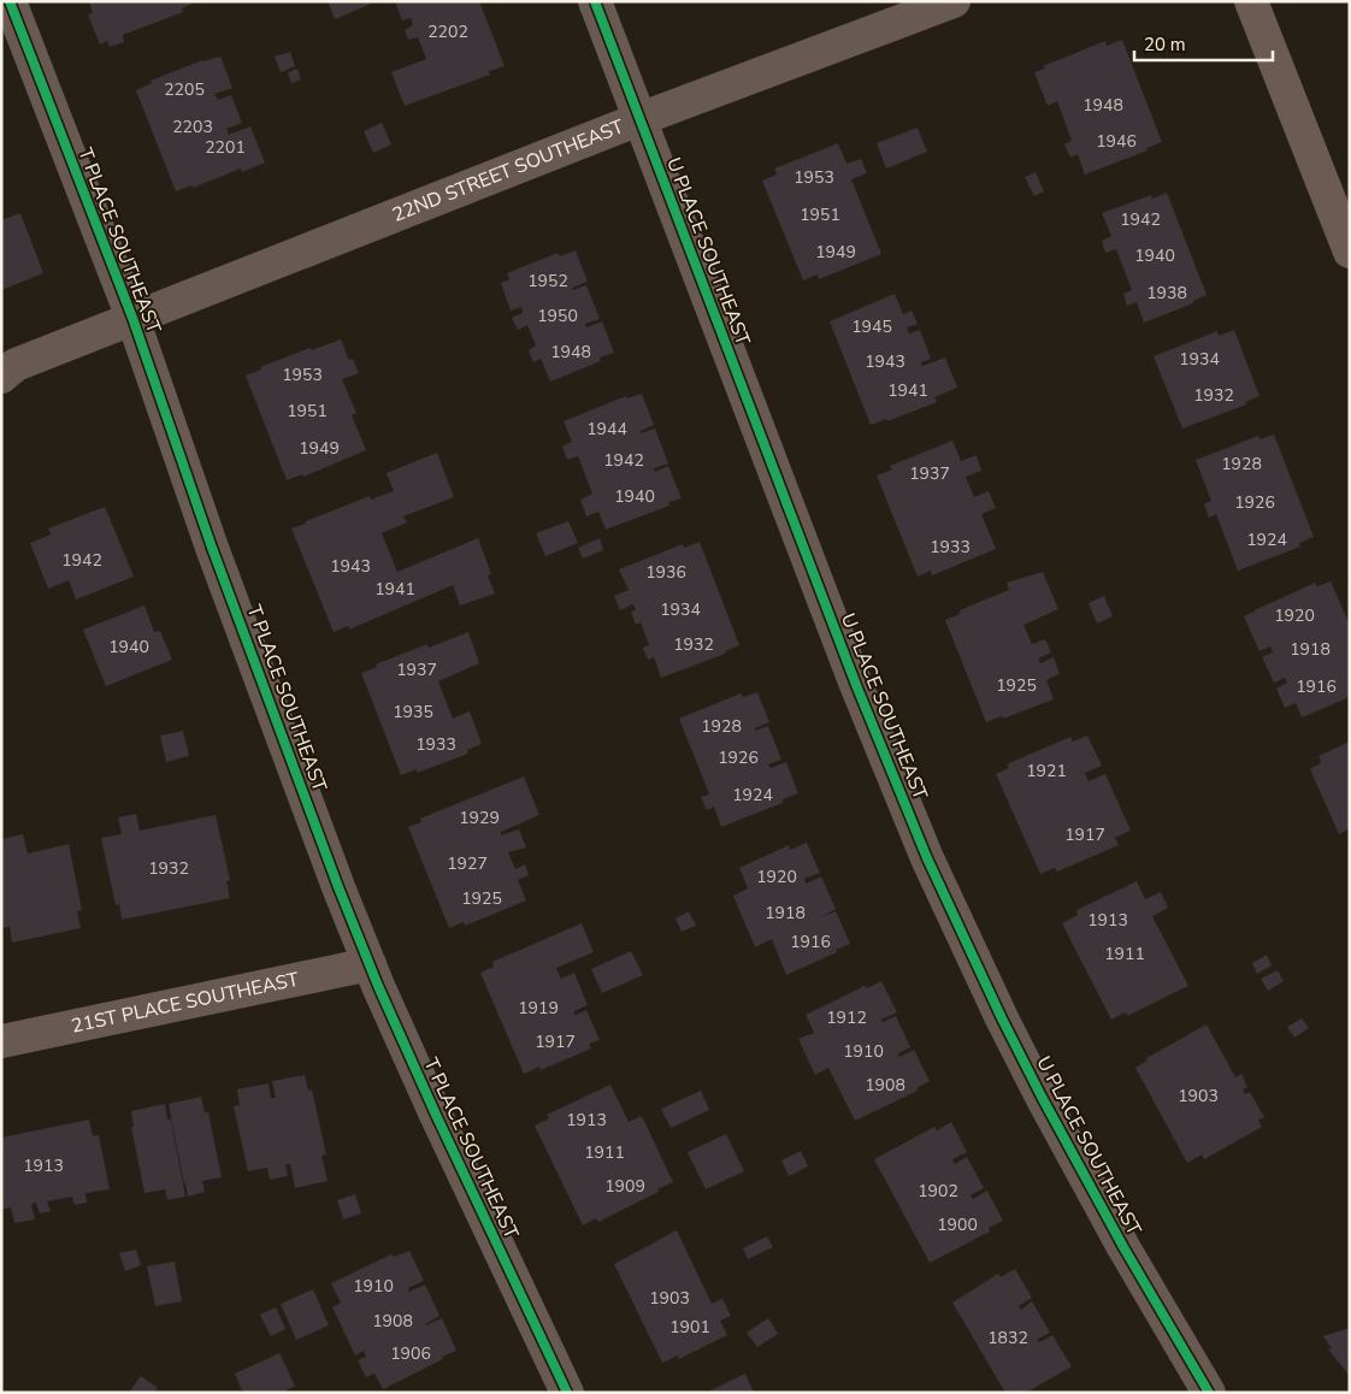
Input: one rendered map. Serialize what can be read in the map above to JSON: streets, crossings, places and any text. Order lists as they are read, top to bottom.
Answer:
{
  "streets": {
    "street": [
      "22ND STREET SOUTHEAST",
      "T PLACE SOUTHEAST",
      "U PLACE SOUTHEAST",
      "21ST PLACE SOUTHEAST"
    ]
  },
  "crossings": [
    ["22ND STREET SOUTHEAST", "T PLACE SOUTHEAST"],
    ["22ND STREET SOUTHEAST", "U PLACE SOUTHEAST"],
    ["T PLACE SOUTHEAST", "21ST PLACE SOUTHEAST"]
  ],
  "house_numbers": [
    "2202",
    "2205",
    "1948",
    "2203",
    "1946",
    "2201",
    "1953",
    "1951",
    "1942",
    "1949",
    "1940",
    "1952",
    "1938",
    "1950",
    "1945",
    "1948",
    "1934",
    "1943",
    "1953",
    "1941",
    "1932",
    "1951",
    "1944",
    "1949",
    "1942",
    "1928",
    "1937",
    "1940",
    "1926",
    "1924",
    "1933",
    "1942",
    "1943",
    "1936",
    "1941",
    "1934",
    "1920",
    "1932",
    "1940",
    "1918",
    "1937",
    "1925",
    "1916",
    "1935",
    "1928",
    "1933",
    "1926",
    "1921",
    "1924",
    "1929",
    "1917",
    "1927",
    "1932",
    "1920",
    "1925",
    "1918",
    "1913",
    "1916",
    "1911",
    "1919",
    "1912",
    "1917",
    "1910",
    "1908",
    "1903",
    "1913",
    "1911",
    "1913",
    "1909",
    "1902",
    "1900",
    "1910",
    "1903",
    "1908",
    "1901",
    "1832",
    "1906"
  ],
  "scale_bar": "20 m"
}
